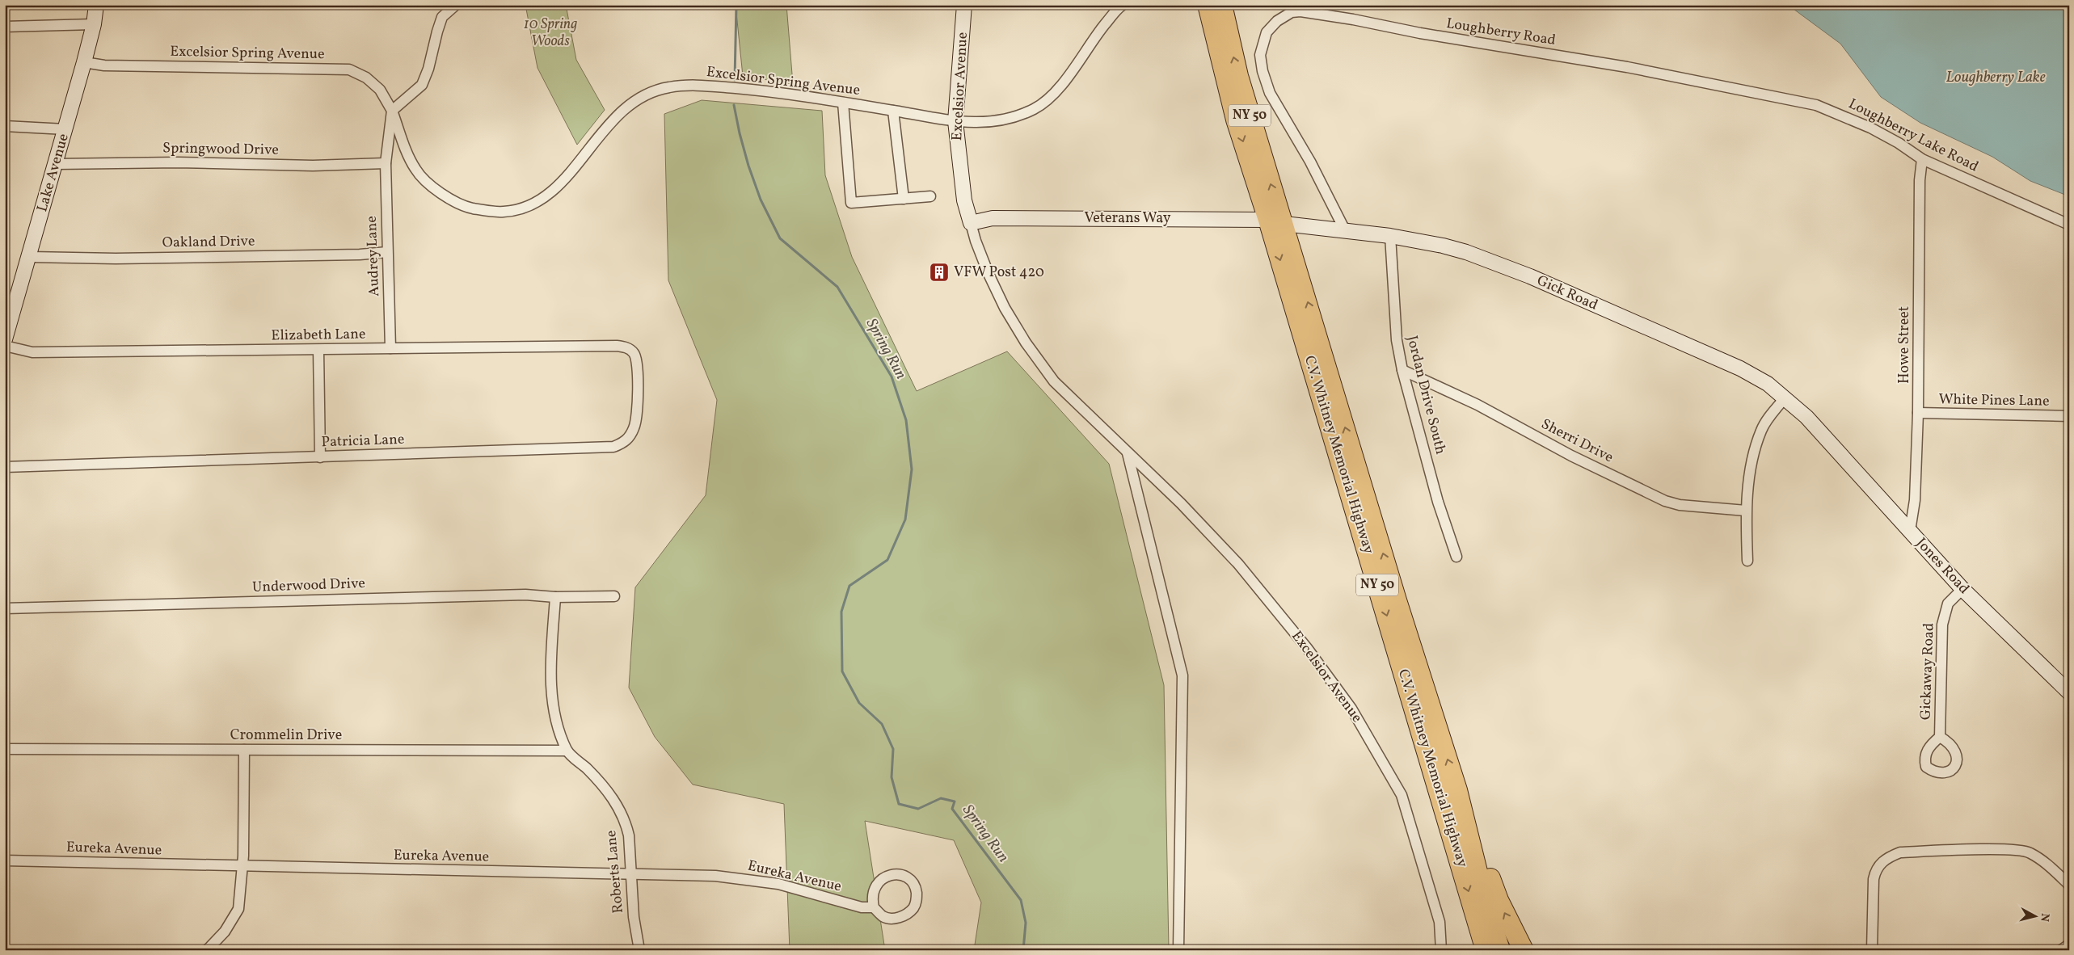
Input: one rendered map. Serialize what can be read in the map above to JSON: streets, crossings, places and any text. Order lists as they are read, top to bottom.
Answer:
{
  "streets": {
    "highway": ["NY 50", "C.V. Whitney Memorial Highway"],
    "street": [
      "Loughberry Road",
      "Excelsior Spring Avenue",
      "Excelsior Avenue",
      "Loughberry Lake Road",
      "Springwood Drive",
      "Lake Avenue",
      "Veterans Way",
      "Oakland Drive",
      "Audrey Lane",
      "Gick Road",
      "Elizabeth Lane",
      "Howe Street",
      "Jordan Drive South",
      "White Pines Lane",
      "Patricia Lane",
      "Sherri Drive",
      "Jones Road",
      "Underwood Drive",
      "Gickaway Road",
      "Crommelin Drive",
      "Eureka Avenue",
      "Roberts Lane"
    ]
  },
  "crossings": [
    ["Loughberry Road", "Loughberry Lake Road"],
    ["Loughberry Road", "Gick Road"],
    ["Excelsior Spring Avenue", "Excelsior Avenue"],
    ["Excelsior Spring Avenue", "Lake Avenue"],
    ["Excelsior Avenue", "Veterans Way"],
    ["Loughberry Lake Road", "Howe Street"],
    ["Springwood Drive", "Lake Avenue"],
    ["Springwood Drive", "Audrey Lane"],
    ["Lake Avenue", "Oakland Drive"],
    ["Veterans Way", "Gick Road"],
    ["Veterans Way", "C.V. Whitney Memorial Highway"],
    ["Oakland Drive", "Audrey Lane"],
    ["Audrey Lane", "Elizabeth Lane"],
    ["Gick Road", "Jordan Drive South"],
    ["Gick Road", "C.V. Whitney Memorial Highway"],
    ["Gick Road", "Jones Road"],
    ["Elizabeth Lane", "Patricia Lane"],
    ["Howe Street", "White Pines Lane"],
    ["Howe Street", "Jones Road"],
    ["Jordan Drive South", "Sherri Drive"],
    ["Jones Road", "Gickaway Road"],
    ["Underwood Drive", "Roberts Lane"],
    ["Crommelin Drive", "Roberts Lane"],
    ["Eureka Avenue", "Roberts Lane"]
  ],
  "water": ["Loughberry Lake", "Spring Run"],
  "parks": ["10 Spring Woods"],
  "places": {
    "building": ["VFW Post 420"]
  },
  "north": "right"
}
